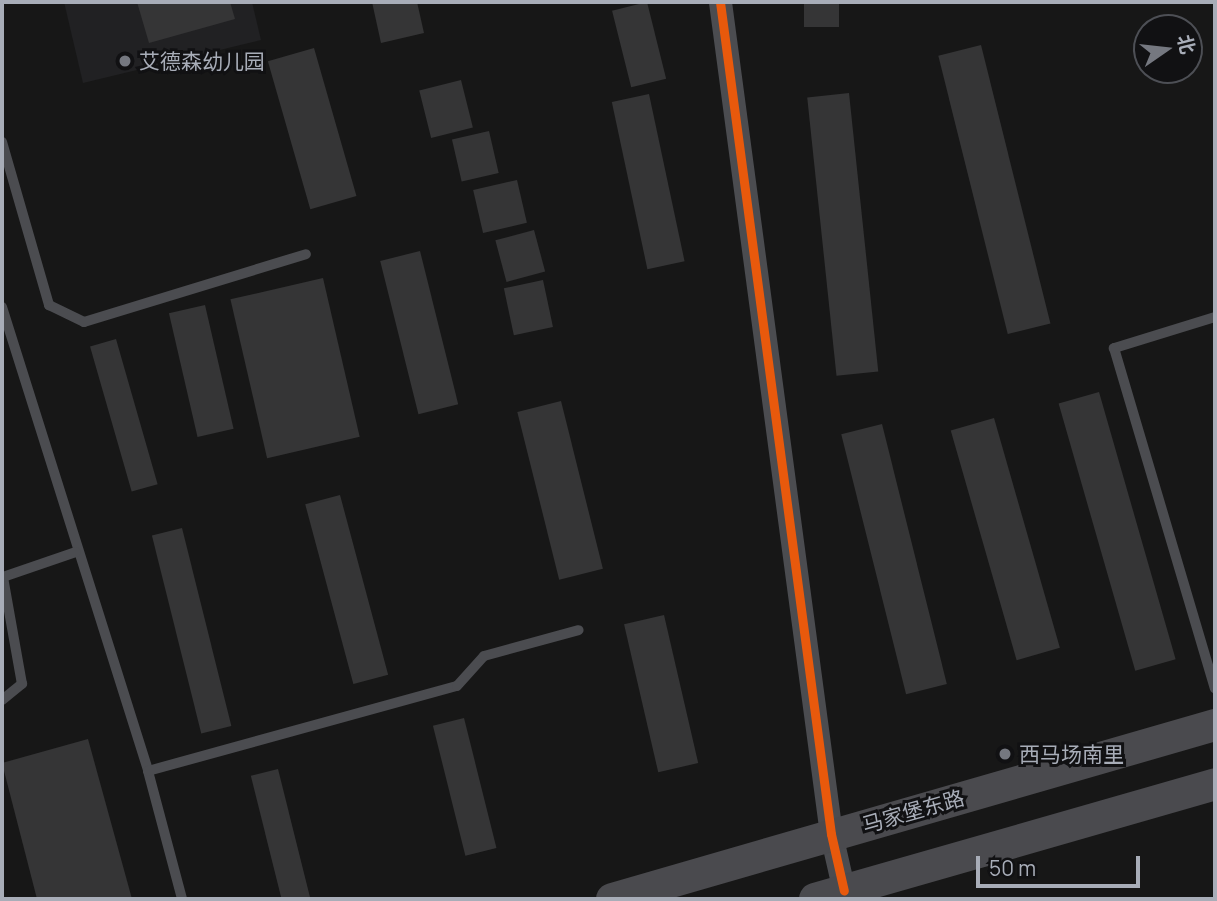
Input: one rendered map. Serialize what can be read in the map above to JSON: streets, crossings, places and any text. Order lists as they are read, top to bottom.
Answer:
{
  "streets": {
    "main road": ["马家堡东路"]
  },
  "places": ["艾德森幼儿园", "西马场南里"],
  "scale_bar": "50 m",
  "north": "right"
}
